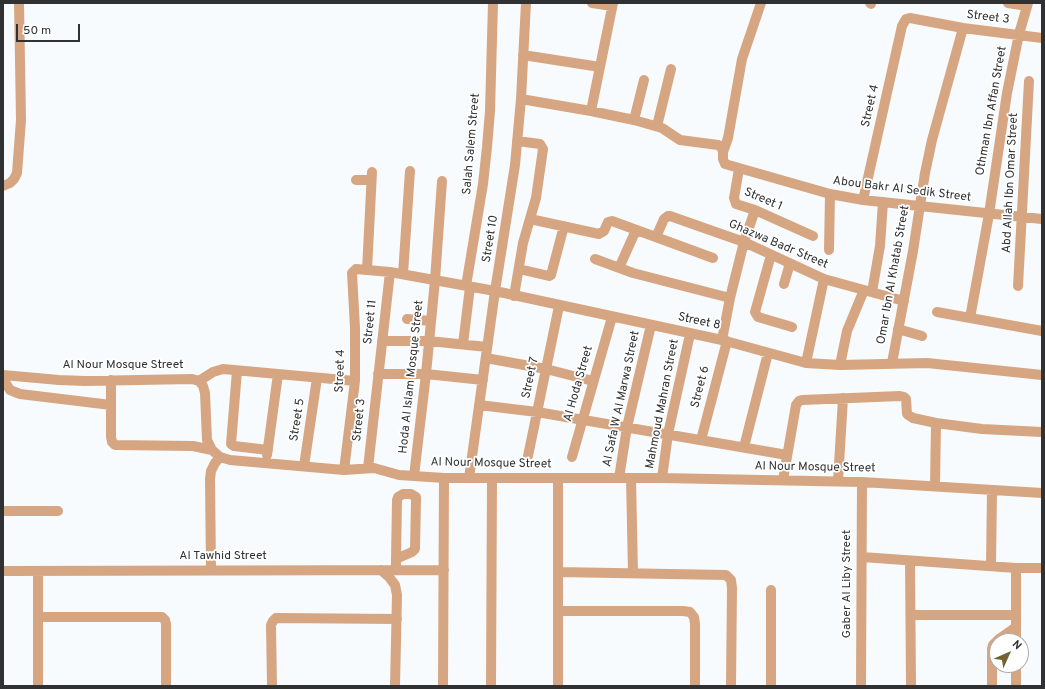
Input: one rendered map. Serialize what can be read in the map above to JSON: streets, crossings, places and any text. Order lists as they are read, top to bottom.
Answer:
{
  "streets": {
    "street": [
      "Street 3",
      "Street 4",
      "Othman Ibn Affan Street",
      "Salah Salem Street",
      "Abd Allah Ibn Omar Street",
      "Abou Bakr Al Sedik Street",
      "Street 1",
      "Street 10",
      "Ghazwa Badr Street",
      "Omar Ibn Al Khatab Street",
      "Street 11",
      "Street 8",
      "Al Nour Mosque Street",
      "Hoda Al Islam Mosque Street",
      "Street 7",
      "Al Hoda Street",
      "Street 6",
      "Al Safa W Al Marwa Street",
      "Mahmoud Mahran Street",
      "Street 5",
      "Al Tawhid Street",
      "Gaber Al Liby Street"
    ]
  },
  "crossings": [
    ["Street 3", "Street 4"],
    ["Street 3", "Othman Ibn Affan Street"],
    ["Street 3", "Omar Ibn Al Khatab Street"],
    ["Street 3", "Street 11"],
    ["Street 3", "Al Nour Mosque Street"],
    ["Street 4", "Abou Bakr Al Sedik Street"],
    ["Street 4", "Street 8"],
    ["Street 4", "Al Nour Mosque Street"],
    ["Othman Ibn Affan Street", "Abou Bakr Al Sedik Street"],
    ["Salah Salem Street", "Street 8"],
    ["Abd Allah Ibn Omar Street", "Abou Bakr Al Sedik Street"],
    ["Abou Bakr Al Sedik Street", "Street 1"],
    ["Abou Bakr Al Sedik Street", "Street 10"],
    ["Abou Bakr Al Sedik Street", "Omar Ibn Al Khatab Street"],
    ["Street 1", "Street 6"],
    ["Street 10", "Street 8"],
    ["Street 10", "Al Nour Mosque Street"],
    ["Ghazwa Badr Street", "Omar Ibn Al Khatab Street"],
    ["Ghazwa Badr Street", "Street 6"],
    ["Omar Ibn Al Khatab Street", "Street 8"],
    ["Street 11", "Street 8"],
    ["Street 8", "Hoda Al Islam Mosque Street"],
    ["Street 8", "Street 7"],
    ["Street 8", "Al Hoda Street"],
    ["Street 8", "Street 6"],
    ["Street 8", "Al Safa W Al Marwa Street"],
    ["Street 8", "Mahmoud Mahran Street"],
    ["Al Nour Mosque Street", "Hoda Al Islam Mosque Street"],
    ["Al Nour Mosque Street", "Street 7"],
    ["Al Nour Mosque Street", "Al Hoda Street"],
    ["Al Nour Mosque Street", "Street 6"],
    ["Al Nour Mosque Street", "Al Safa W Al Marwa Street"],
    ["Al Nour Mosque Street", "Mahmoud Mahran Street"],
    ["Al Nour Mosque Street", "Street 5"],
    ["Al Nour Mosque Street", "Gaber Al Liby Street"]
  ],
  "scale_bar": "50 m",
  "north": "top right"
}
